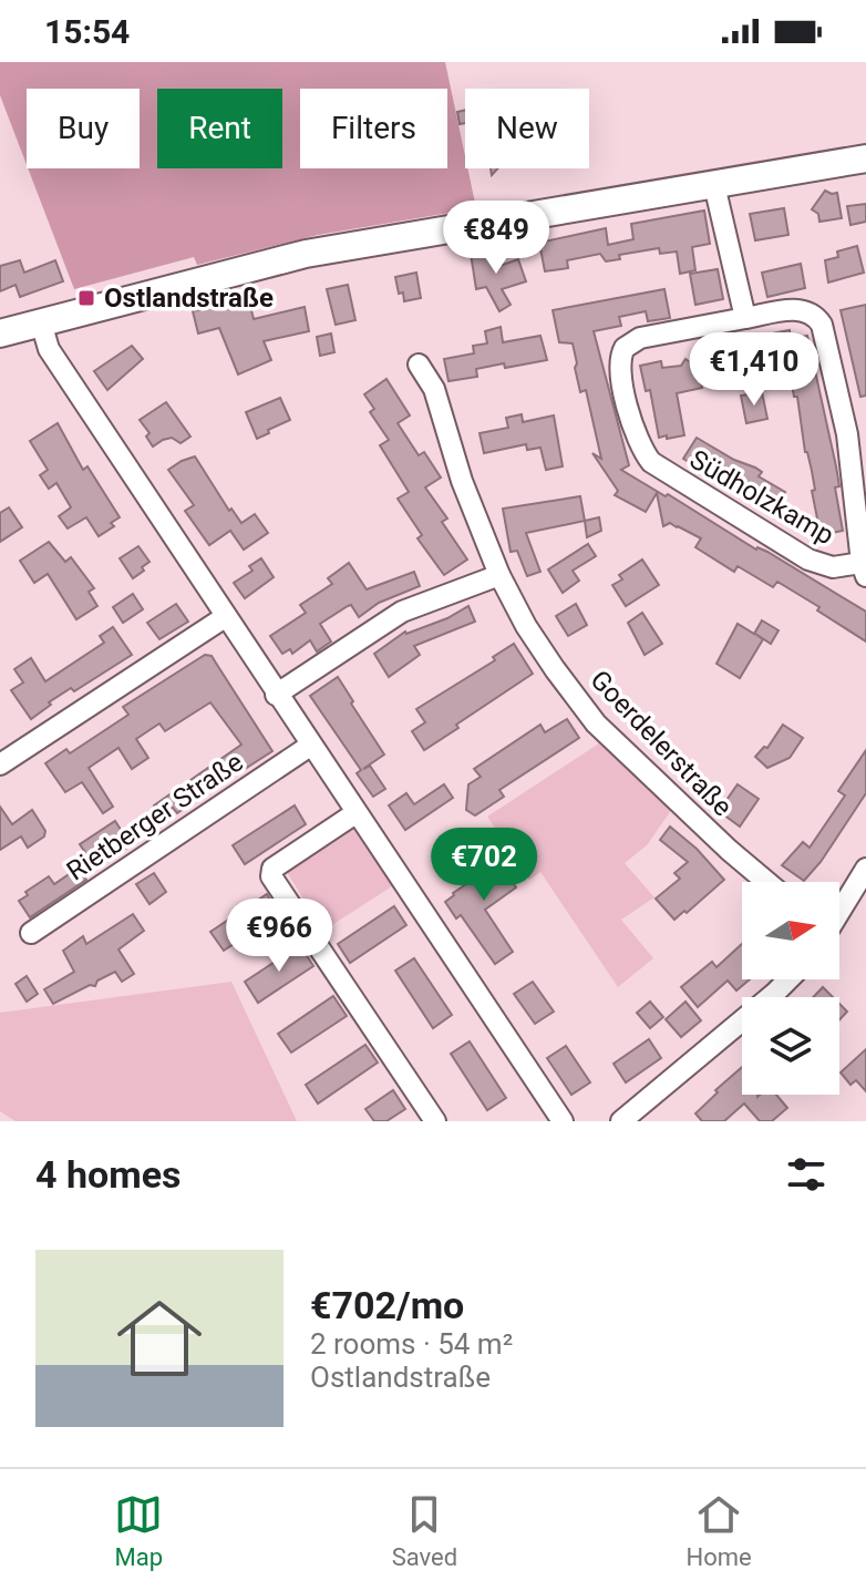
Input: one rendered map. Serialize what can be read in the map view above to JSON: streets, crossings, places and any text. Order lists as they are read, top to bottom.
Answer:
{
  "streets": {
    "street": ["Südholzkamp", "Goerdelerstraße", "Rietberger Straße"]
  },
  "places": {
    "transit": ["Ostlandstraße"]
  },
  "north": "right",
  "page": {
    "status": "15:54",
    "chip": [
      "Buy",
      "Rent",
      "Filters",
      "New"
    ],
    "price": [
      "€849",
      "€1,410",
      "€702",
      "€966"
    ],
    "heading": "4 homes",
    "list": [
      {
        "name": "€702/mo",
        "note": "2 rooms · 54 m² · Ostlandstraße"
      }
    ],
    "tabs": ["Map", "Saved", "Home"]
  }
}
